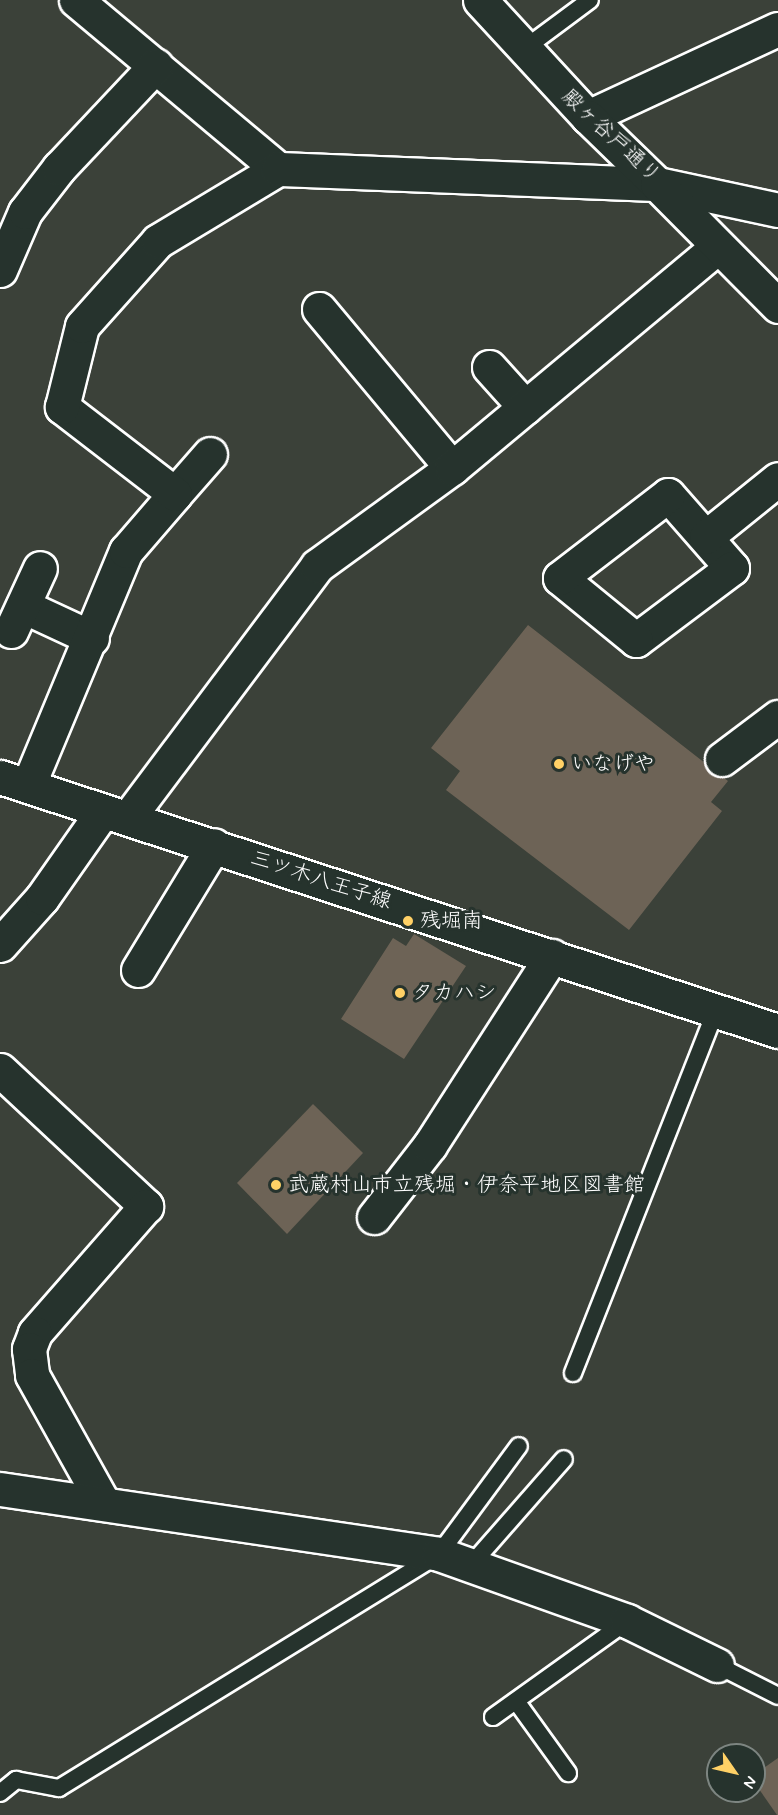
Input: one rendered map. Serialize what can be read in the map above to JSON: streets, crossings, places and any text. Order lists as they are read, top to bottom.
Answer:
{
  "streets": {
    "street": ["殿ヶ谷戸通り", "三ツ木八王子線"]
  },
  "places": [
    "いなげや",
    "残堀南",
    "タカハシ",
    "武蔵村山市立残堀・伊奈平地区図書館"
  ],
  "north": "bottom right"
}
